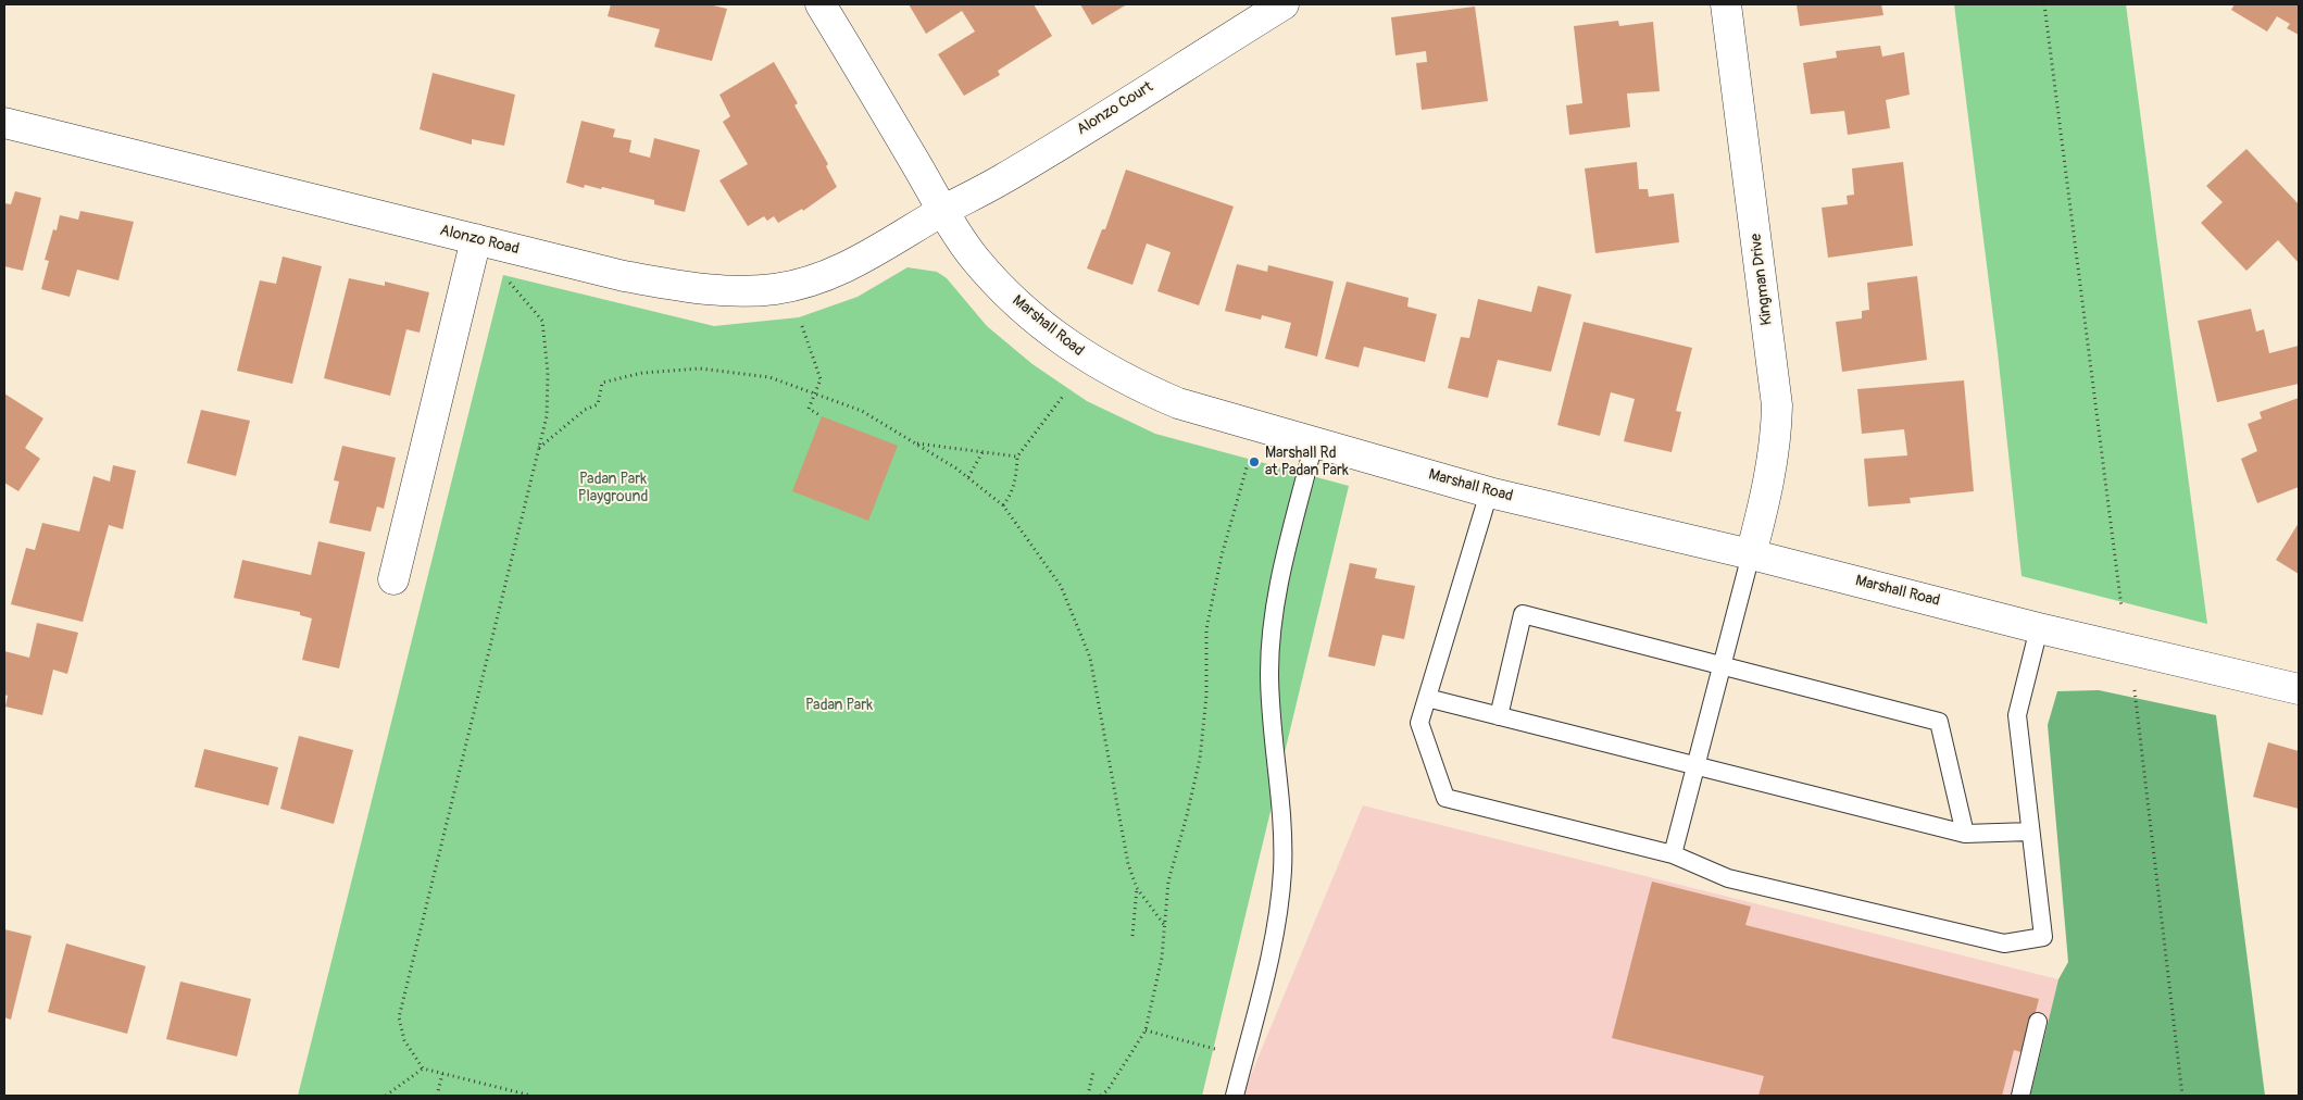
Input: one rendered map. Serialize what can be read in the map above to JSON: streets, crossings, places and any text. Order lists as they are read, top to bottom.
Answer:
{
  "streets": {
    "street": [
      "Alonzo Court",
      "Alonzo Road",
      "Kingman Drive",
      "Marshall Road"
    ]
  },
  "crossings": [
    ["Alonzo Court", "Alonzo Road"],
    ["Alonzo Court", "Marshall Road"],
    ["Alonzo Road", "Marshall Road"],
    ["Kingman Drive", "Marshall Road"]
  ],
  "parks": ["Padan Park Playground", "Padan Park"],
  "places": ["Marshall Rd at Padan Park"]
}
